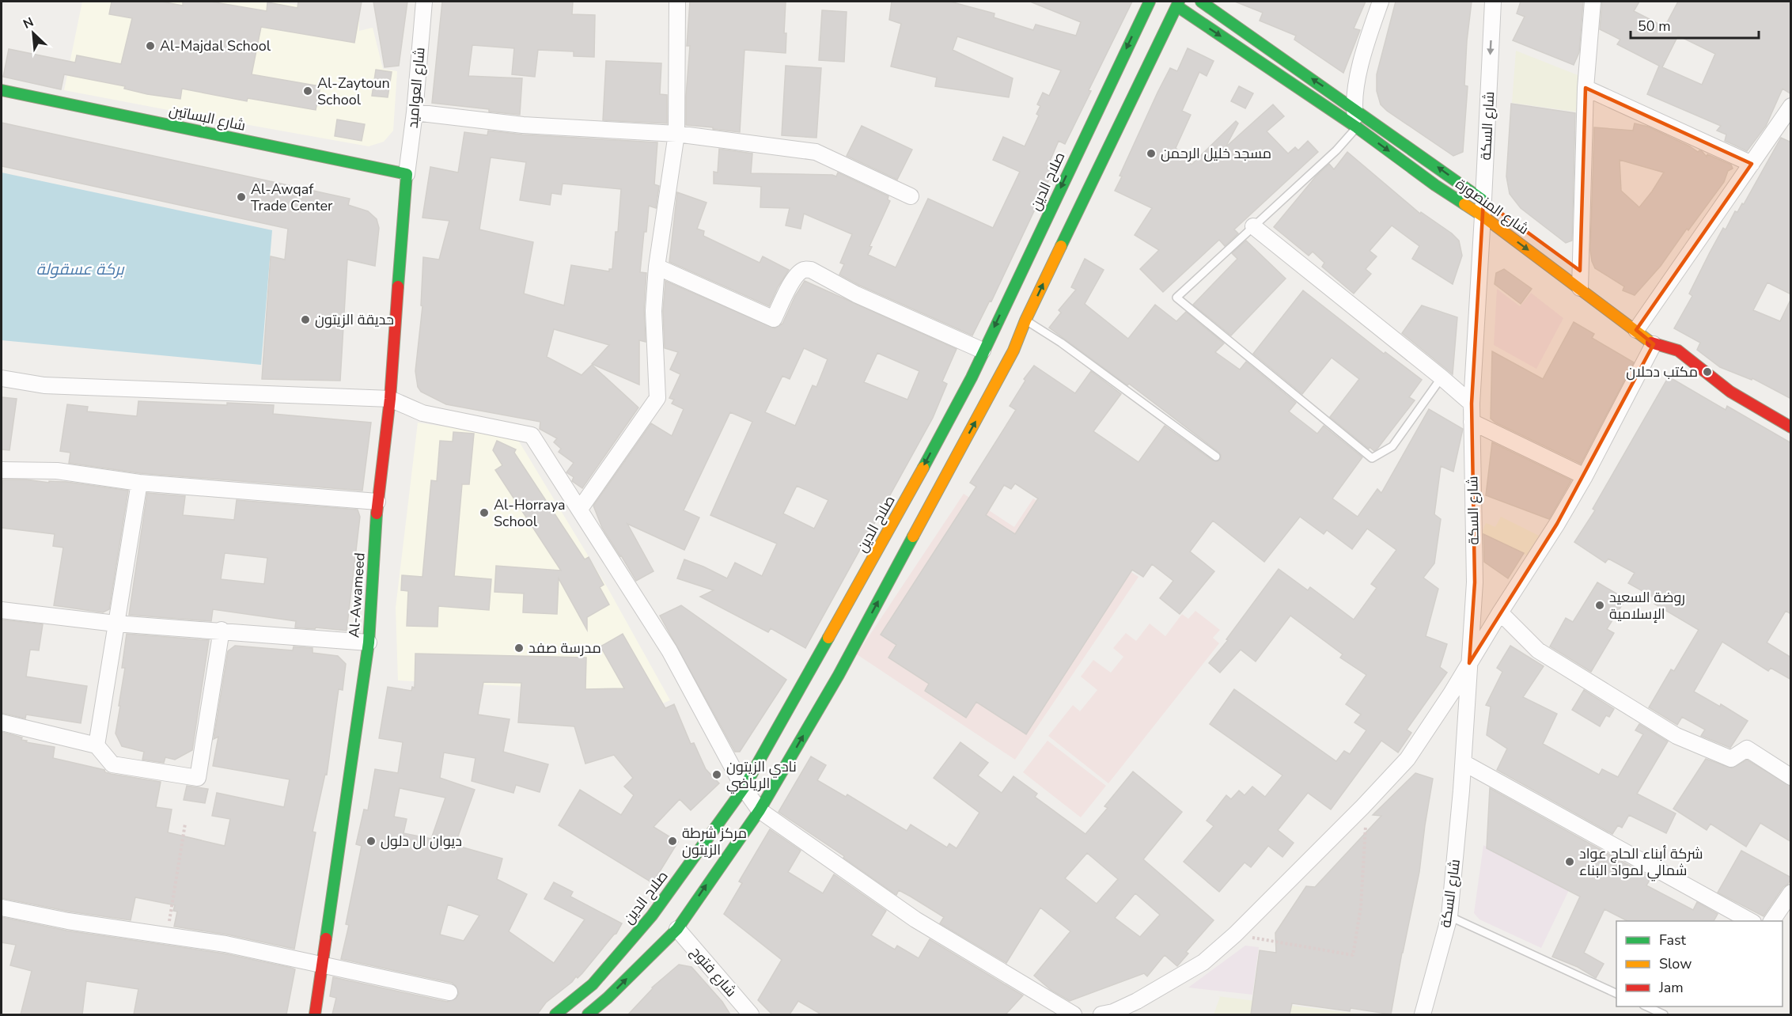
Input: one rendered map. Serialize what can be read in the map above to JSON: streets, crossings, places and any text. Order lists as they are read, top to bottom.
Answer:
{
  "streets": {
    "main road": [
      "شارع البساتين",
      "صلاح الدين",
      "شارع المنصورة",
      "Al-Awameed"
    ],
    "street": ["شارع العواميد", "شارع السكة", "شارع فتوح"]
  },
  "crossings": [
    ["شارع العواميد", "شارع البساتين"],
    ["شارع العواميد", "Al-Awameed"],
    ["شارع البساتين", "Al-Awameed"],
    ["شارع السكة", "شارع المنصورة"]
  ],
  "water": ["بركة عسقولة"],
  "places": [
    "Al-Majdal School",
    "Al-Zaytoun School",
    "مسجد خليل الرحمن",
    "Al-Awqaf Trade Center",
    "حديقة الزيتون",
    "مكتب دحلان",
    "Al-Horraya School",
    "روضة السعيد الإسلامية",
    "مدرسة صفد",
    "نادي الزيتون الرياضي",
    "ديوان ال دلول",
    "مركز شرطة الزيتون",
    "شركة أبناء الحاج عواد شمالي لمواد البناء"
  ],
  "legend": ["Fast", "Slow", "Jam"],
  "scale_bar": "50 m",
  "north": "top left"
}
